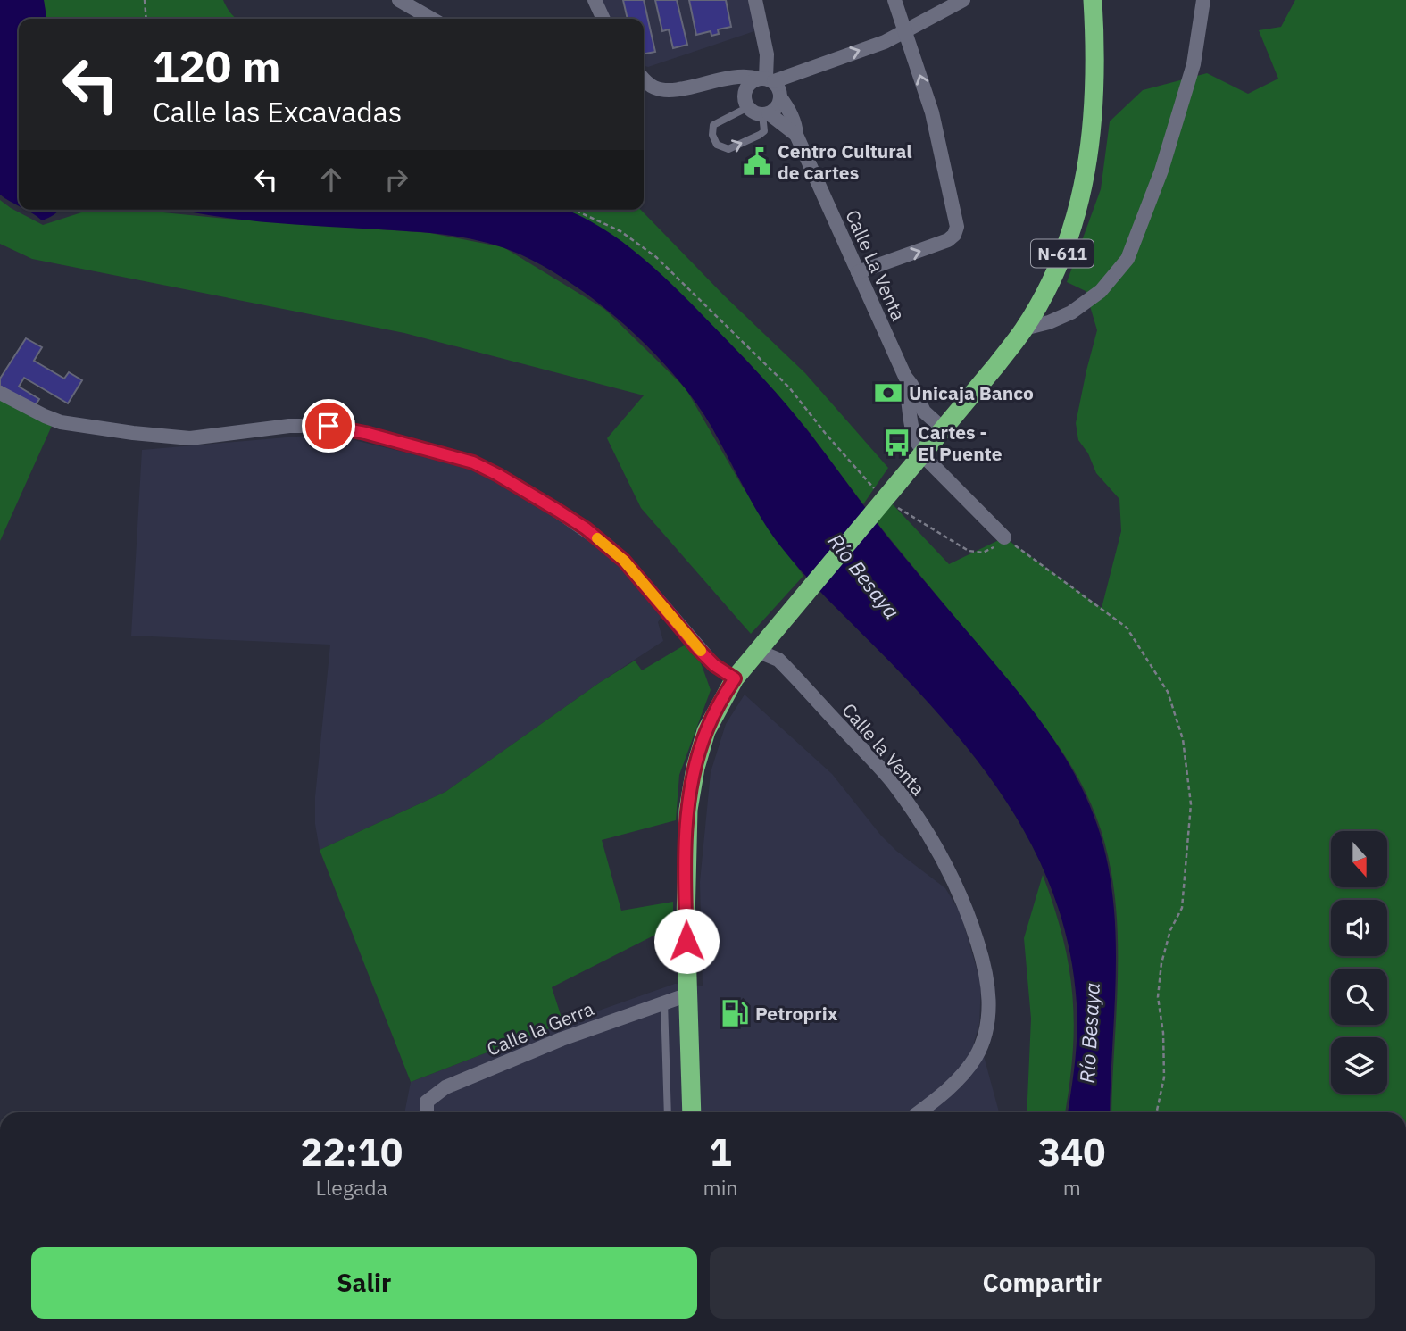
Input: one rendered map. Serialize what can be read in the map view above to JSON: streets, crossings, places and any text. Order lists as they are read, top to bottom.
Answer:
{
  "streets": {
    "highway": ["N-611"],
    "street": ["Calle La Venta", "Calle la Venta", "Calle la Gerra"]
  },
  "crossings": [
    ["N-611", "Calle La Venta"],
    ["N-611", "Calle la Venta"],
    ["N-611", "Calle la Gerra"]
  ],
  "water": ["Río Besaya"],
  "places": {
    "public building": ["Centro Cultural de cartes"],
    "bank": ["Unicaja Banco"],
    "bus stop": ["Cartes - El Puente"],
    "fuel station": ["Petroprix"]
  },
  "north": "bottom",
  "page": {
    "turn": ["120 m", "Calle las Excavadas"],
    "eta": [
      "22:10",
      "Llegada",
      "1",
      "min",
      "340",
      "m"
    ],
    "buttons": ["Salir", "Compartir"]
  }
}
